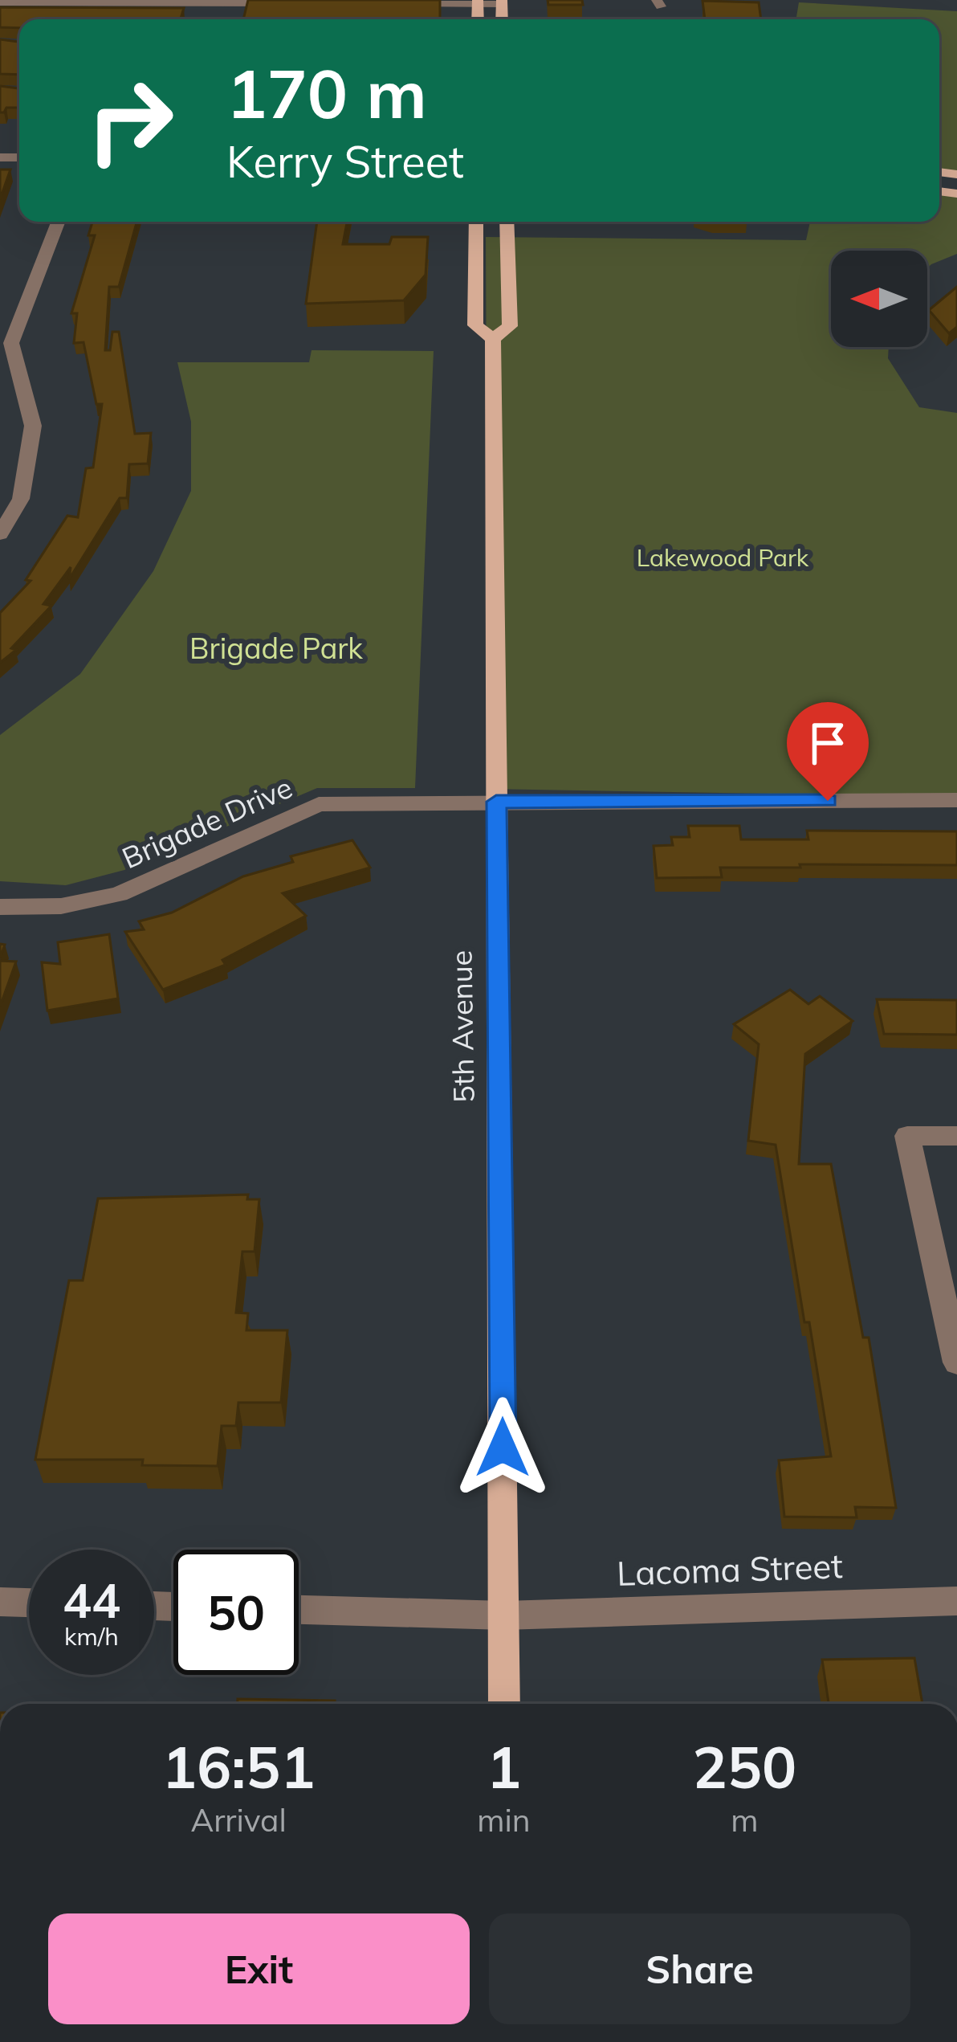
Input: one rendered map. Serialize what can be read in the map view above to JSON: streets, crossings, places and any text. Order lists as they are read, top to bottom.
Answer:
{
  "streets": {
    "main road": ["5th Avenue"],
    "street": ["Brigade Drive", "Lacoma Street"]
  },
  "crossings": [
    ["Brigade Drive", "5th Avenue"],
    ["5th Avenue", "Lacoma Street"]
  ],
  "parks": ["Lakewood Park", "Brigade Park"],
  "north": "left",
  "page": {
    "turn": ["170 m", "Kerry Street"],
    "speed": "44 km/h",
    "limit": "50",
    "eta": [
      "16:51",
      "Arrival",
      "1",
      "min",
      "250",
      "m"
    ],
    "buttons": ["Exit", "Share"]
  }
}
